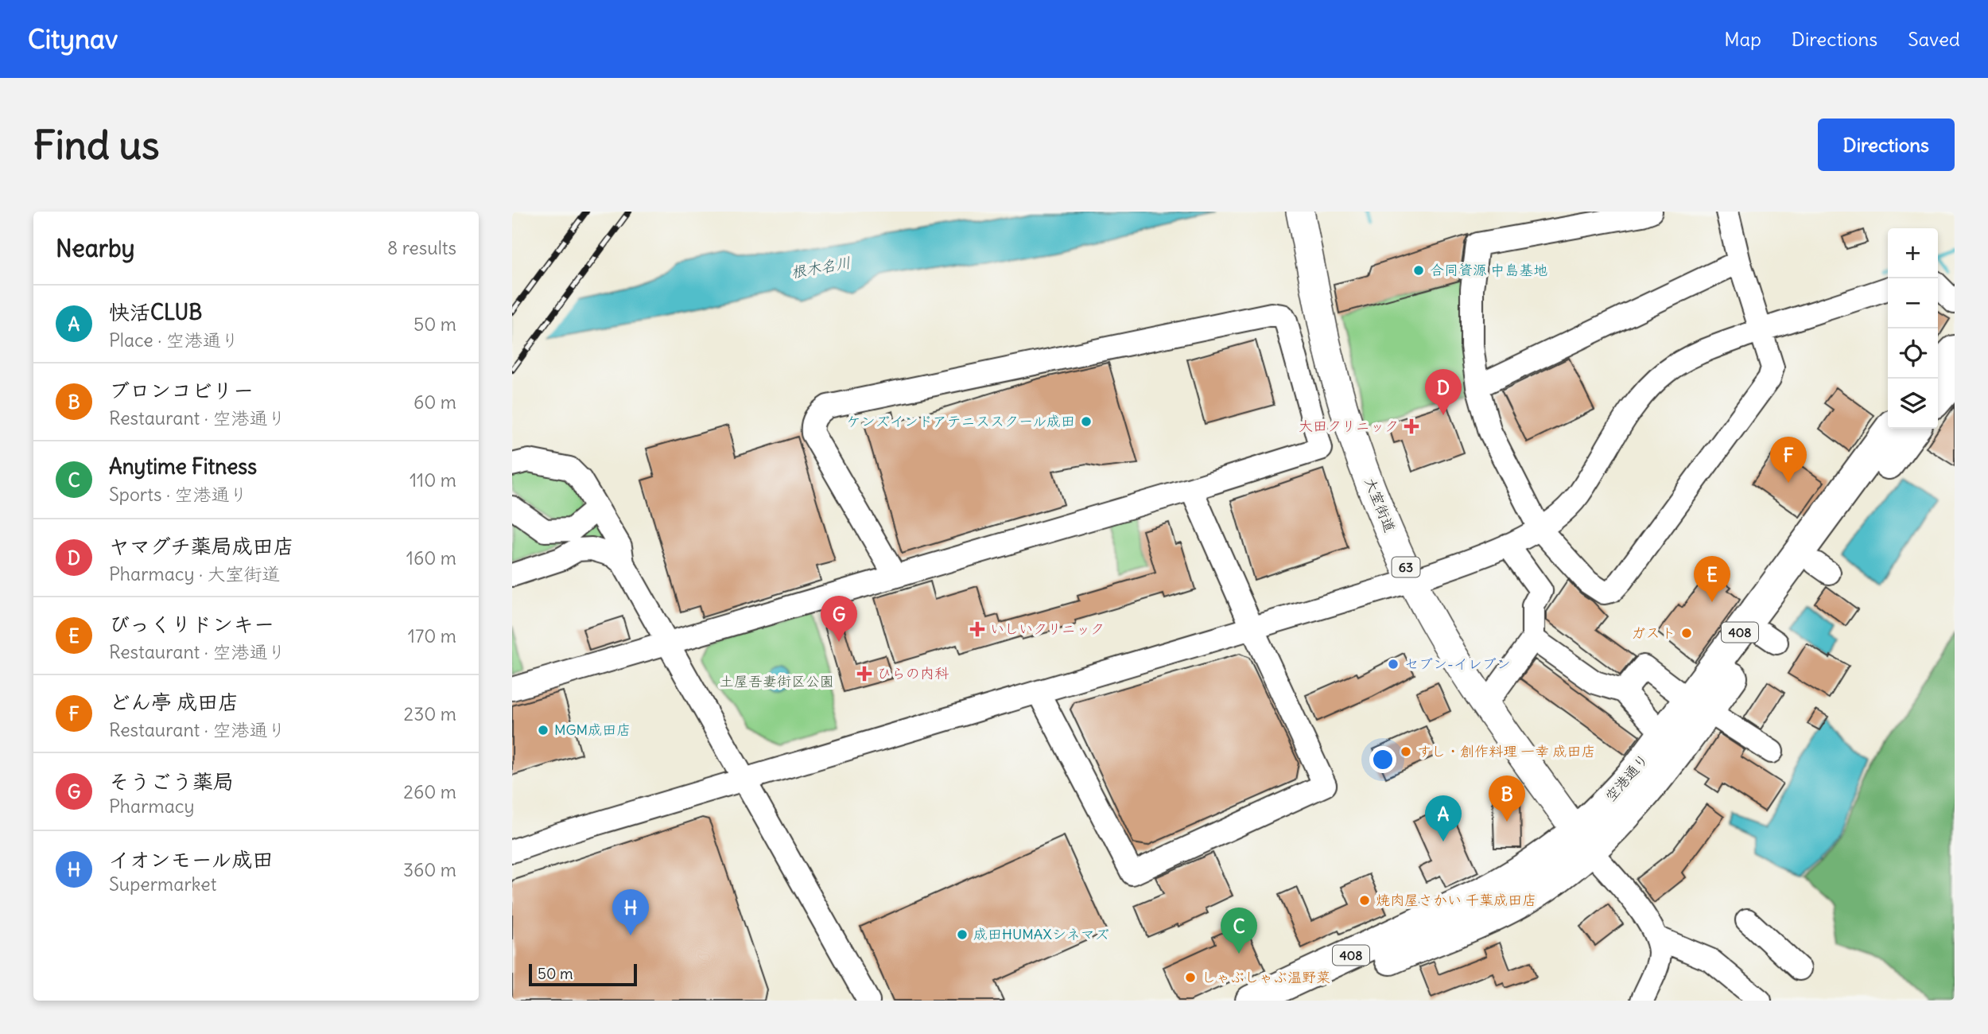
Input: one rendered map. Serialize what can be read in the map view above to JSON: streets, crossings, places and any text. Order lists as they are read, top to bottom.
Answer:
{
  "streets": {
    "highway": ["408", "空港通り"],
    "main road": ["大室街道", "63"]
  },
  "crossings": [
    ["大室街道", "空港通り"]
  ],
  "water": ["根木名川"],
  "parks": ["土屋吾妻街区公園"],
  "places": {
    "other": [
      "合同資源 中島基地",
      "ケンズインドアテニススクール成田",
      "ガスト",
      "セブン-イレブン",
      "MGM成田店",
      "すし・創作料理 一幸 成田店",
      "焼肉屋さかい 千葉成田店",
      "成田HUMAXシネマズ",
      "しゃぶしゃぶ温野菜"
    ],
    "health": ["大田クリニック", "いしいクリニック", "ひらの内科"]
  },
  "scale_bar": "50 m",
  "page": {
    "header": "Citynav",
    "nav": ["Map", "Directions", "Saved"],
    "buttons": "Directions",
    "title": "Find us",
    "heading": ["Nearby", "8 results"],
    "map_buttons": ["+", "−"],
    "list": [
      {
        "mark": "A",
        "name": "快活CLUB",
        "note": "Place · 空港通り",
        "value": "50 m"
      },
      {
        "mark": "B",
        "name": "ブロンコビリー",
        "note": "Restaurant · 空港通り",
        "value": "60 m"
      },
      {
        "mark": "C",
        "name": "Anytime Fitness",
        "note": "Sports · 空港通り",
        "value": "110 m"
      },
      {
        "mark": "D",
        "name": "ヤマグチ薬局成田店",
        "note": "Pharmacy · 大室街道",
        "value": "160 m"
      },
      {
        "mark": "E",
        "name": "びっくりドンキー",
        "note": "Restaurant · 空港通り",
        "value": "170 m"
      },
      {
        "mark": "F",
        "name": "どん亭 成田店",
        "note": "Restaurant · 空港通り",
        "value": "230 m"
      },
      {
        "mark": "G",
        "name": "そうごう薬局",
        "note": "Pharmacy",
        "value": "260 m"
      },
      {
        "mark": "H",
        "name": "イオンモール成田",
        "note": "Supermarket",
        "value": "360 m"
      }
    ],
    "pins": [
      "D",
      "F",
      "E",
      "G",
      "B",
      "A",
      "H",
      "C"
    ],
    "scale": "50 m"
  }
}
